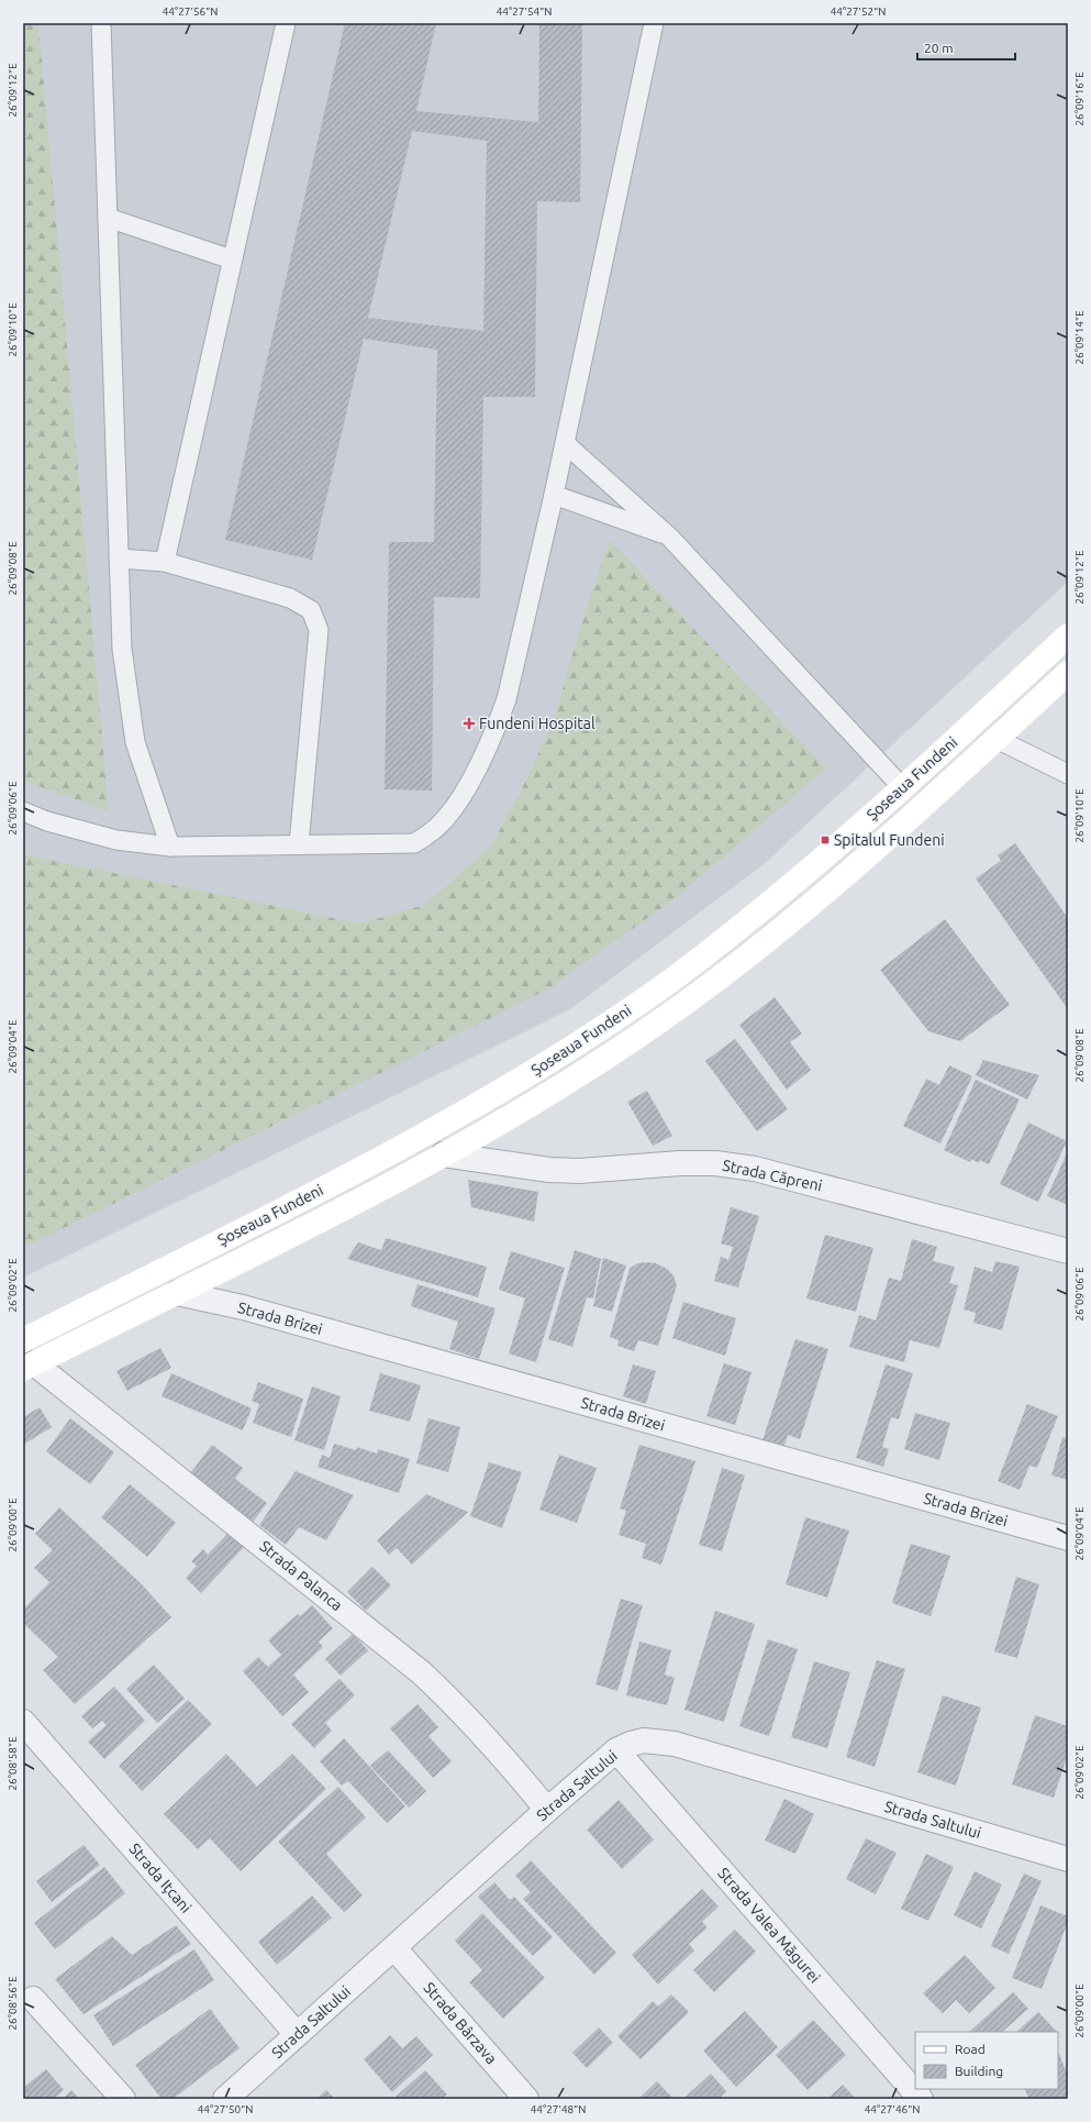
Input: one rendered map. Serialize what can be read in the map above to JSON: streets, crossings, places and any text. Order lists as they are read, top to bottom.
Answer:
{
  "streets": {
    "main road": ["Șoseaua Fundeni"],
    "street": [
      "Strada Căpreni",
      "Strada Brizei",
      "Strada Palanca",
      "Strada Saltului",
      "Strada Ițcani",
      "Strada Valea Măgurei",
      "Strada Bârzava"
    ]
  },
  "crossings": [
    ["Șoseaua Fundeni", "Strada Căpreni"],
    ["Șoseaua Fundeni", "Strada Brizei"],
    ["Șoseaua Fundeni", "Strada Palanca"],
    ["Strada Palanca", "Strada Saltului"],
    ["Strada Saltului", "Strada Ițcani"],
    ["Strada Saltului", "Strada Valea Măgurei"],
    ["Strada Saltului", "Strada Bârzava"]
  ],
  "places": {
    "health": ["Fundeni Hospital"],
    "transit": ["Spitalul Fundeni"]
  },
  "legend": ["Road", "Building"],
  "scale_bar": "20 m",
  "coordinates": [
    "44°27'56\"N",
    "44°27'54\"N",
    "44°27'52\"N",
    "26°09'12\"E",
    "26°09'16\"E",
    "26°09'10\"E",
    "26°09'14\"E",
    "26°09'08\"E",
    "26°09'06\"E",
    "26°09'04\"E",
    "26°09'02\"E",
    "26°09'00\"E",
    "26°08'58\"E",
    "26°08'56\"E",
    "44°27'50\"N",
    "44°27'48\"N",
    "44°27'46\"N"
  ]
}
